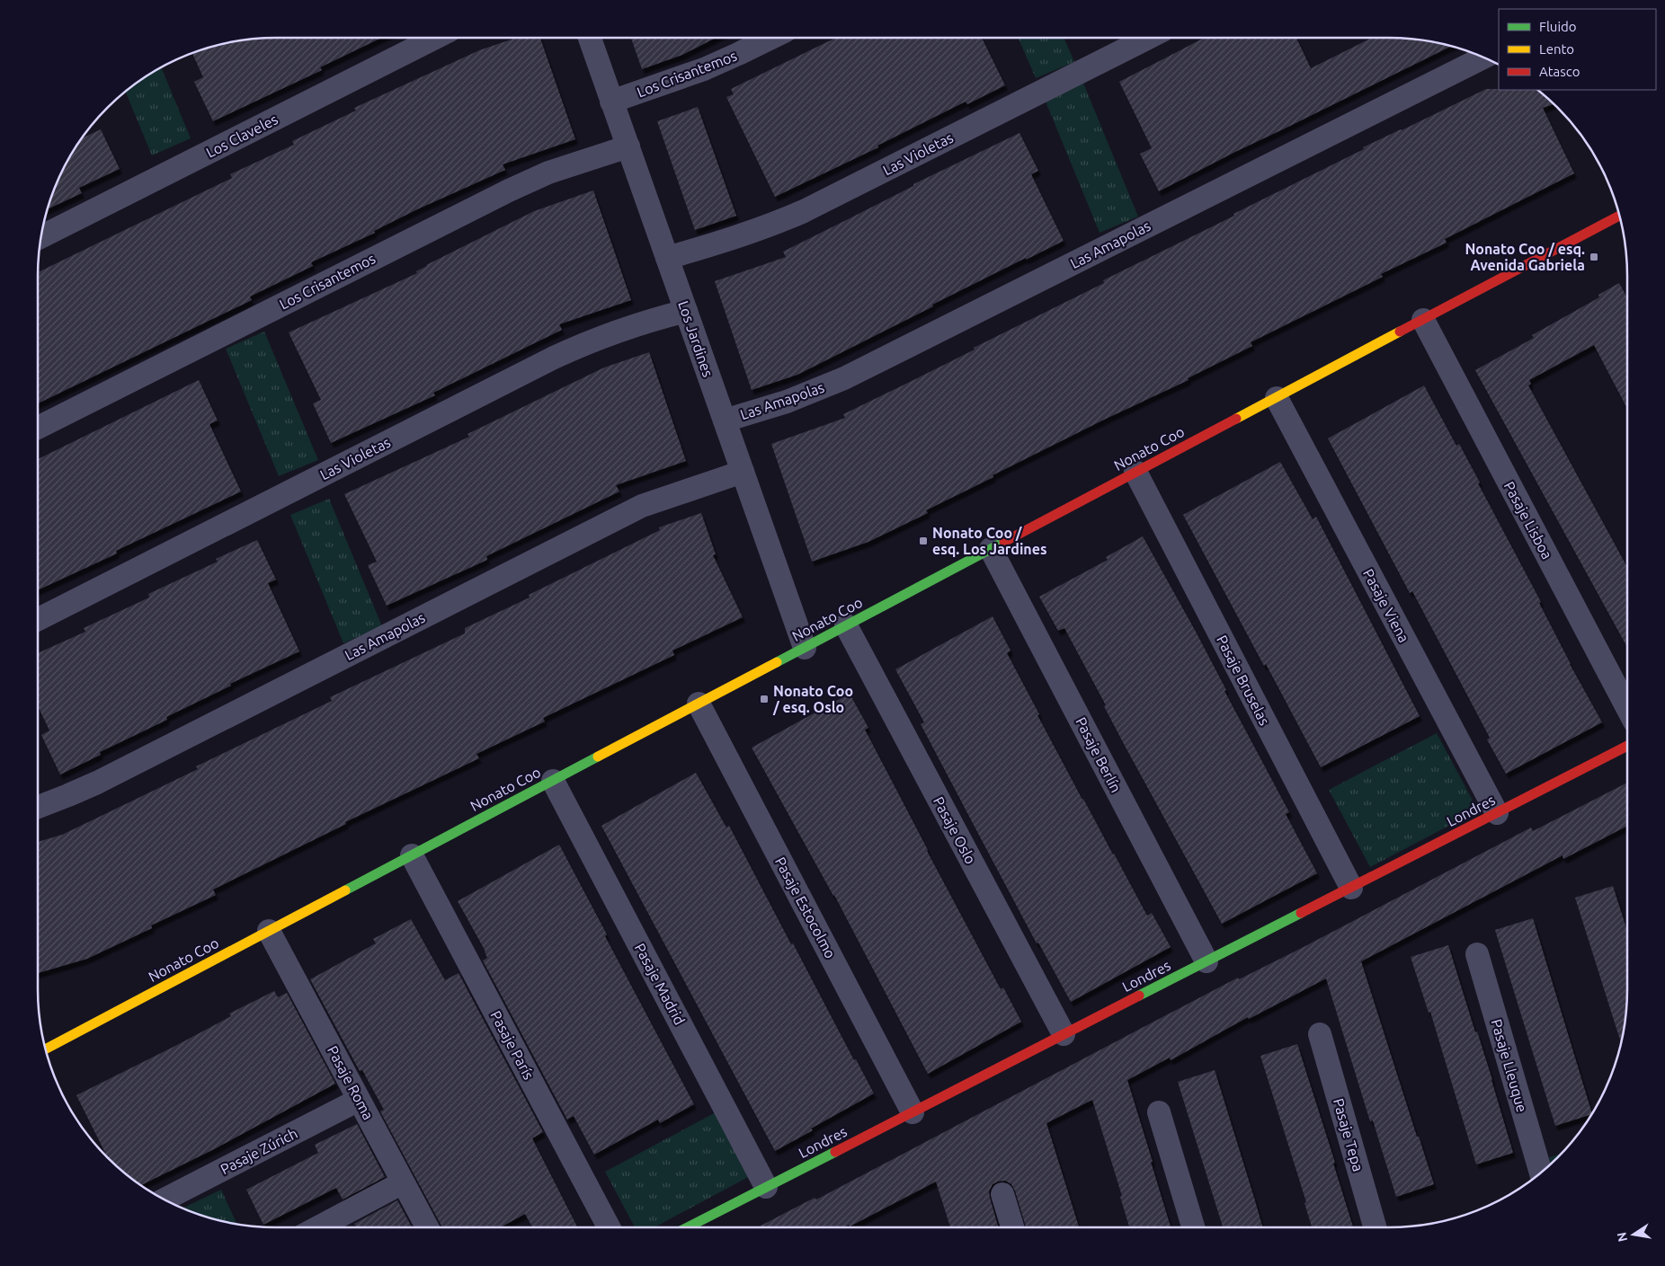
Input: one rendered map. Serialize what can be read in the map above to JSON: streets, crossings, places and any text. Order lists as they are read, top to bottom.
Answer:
{
  "streets": {
    "main road": ["Nonato Coo", "Londres"],
    "street": [
      "Los Crisantemos",
      "Los Claveles",
      "Las Violetas",
      "Las Amapolas",
      "Los Jardines",
      "Pasaje Lisboa",
      "Pasaje Viena",
      "Pasaje Bruselas",
      "Pasaje Berlín",
      "Pasaje Oslo",
      "Pasaje Estocolmo",
      "Pasaje Madrid",
      "Pasaje París",
      "Pasaje Lleuque",
      "Pasaje Roma",
      "Pasaje Tepa",
      "Pasaje Zúrich"
    ]
  },
  "crossings": [
    ["Los Crisantemos", "Los Jardines"],
    ["Las Violetas", "Los Jardines"],
    ["Las Amapolas", "Los Jardines"],
    ["Los Jardines", "Nonato Coo"],
    ["Nonato Coo", "Pasaje Lisboa"],
    ["Nonato Coo", "Pasaje Viena"],
    ["Nonato Coo", "Pasaje Bruselas"],
    ["Nonato Coo", "Pasaje Berlín"],
    ["Nonato Coo", "Pasaje Oslo"],
    ["Nonato Coo", "Pasaje Estocolmo"],
    ["Nonato Coo", "Pasaje Madrid"],
    ["Nonato Coo", "Pasaje París"],
    ["Nonato Coo", "Pasaje Roma"],
    ["Pasaje Viena", "Londres"],
    ["Pasaje Bruselas", "Londres"],
    ["Pasaje Berlín", "Londres"],
    ["Londres", "Pasaje Oslo"],
    ["Londres", "Pasaje Estocolmo"],
    ["Londres", "Pasaje Madrid"],
    ["Pasaje Roma", "Pasaje Zúrich"]
  ],
  "places": {
    "transit": ["Nonato Coo / esq. Avenida Gabriela", "Nonato Coo / esq. Los Jardines", "Nonato Coo / esq. Oslo"]
  },
  "legend": ["Fluido", "Lento", "Atasco"],
  "north": "left"
}
